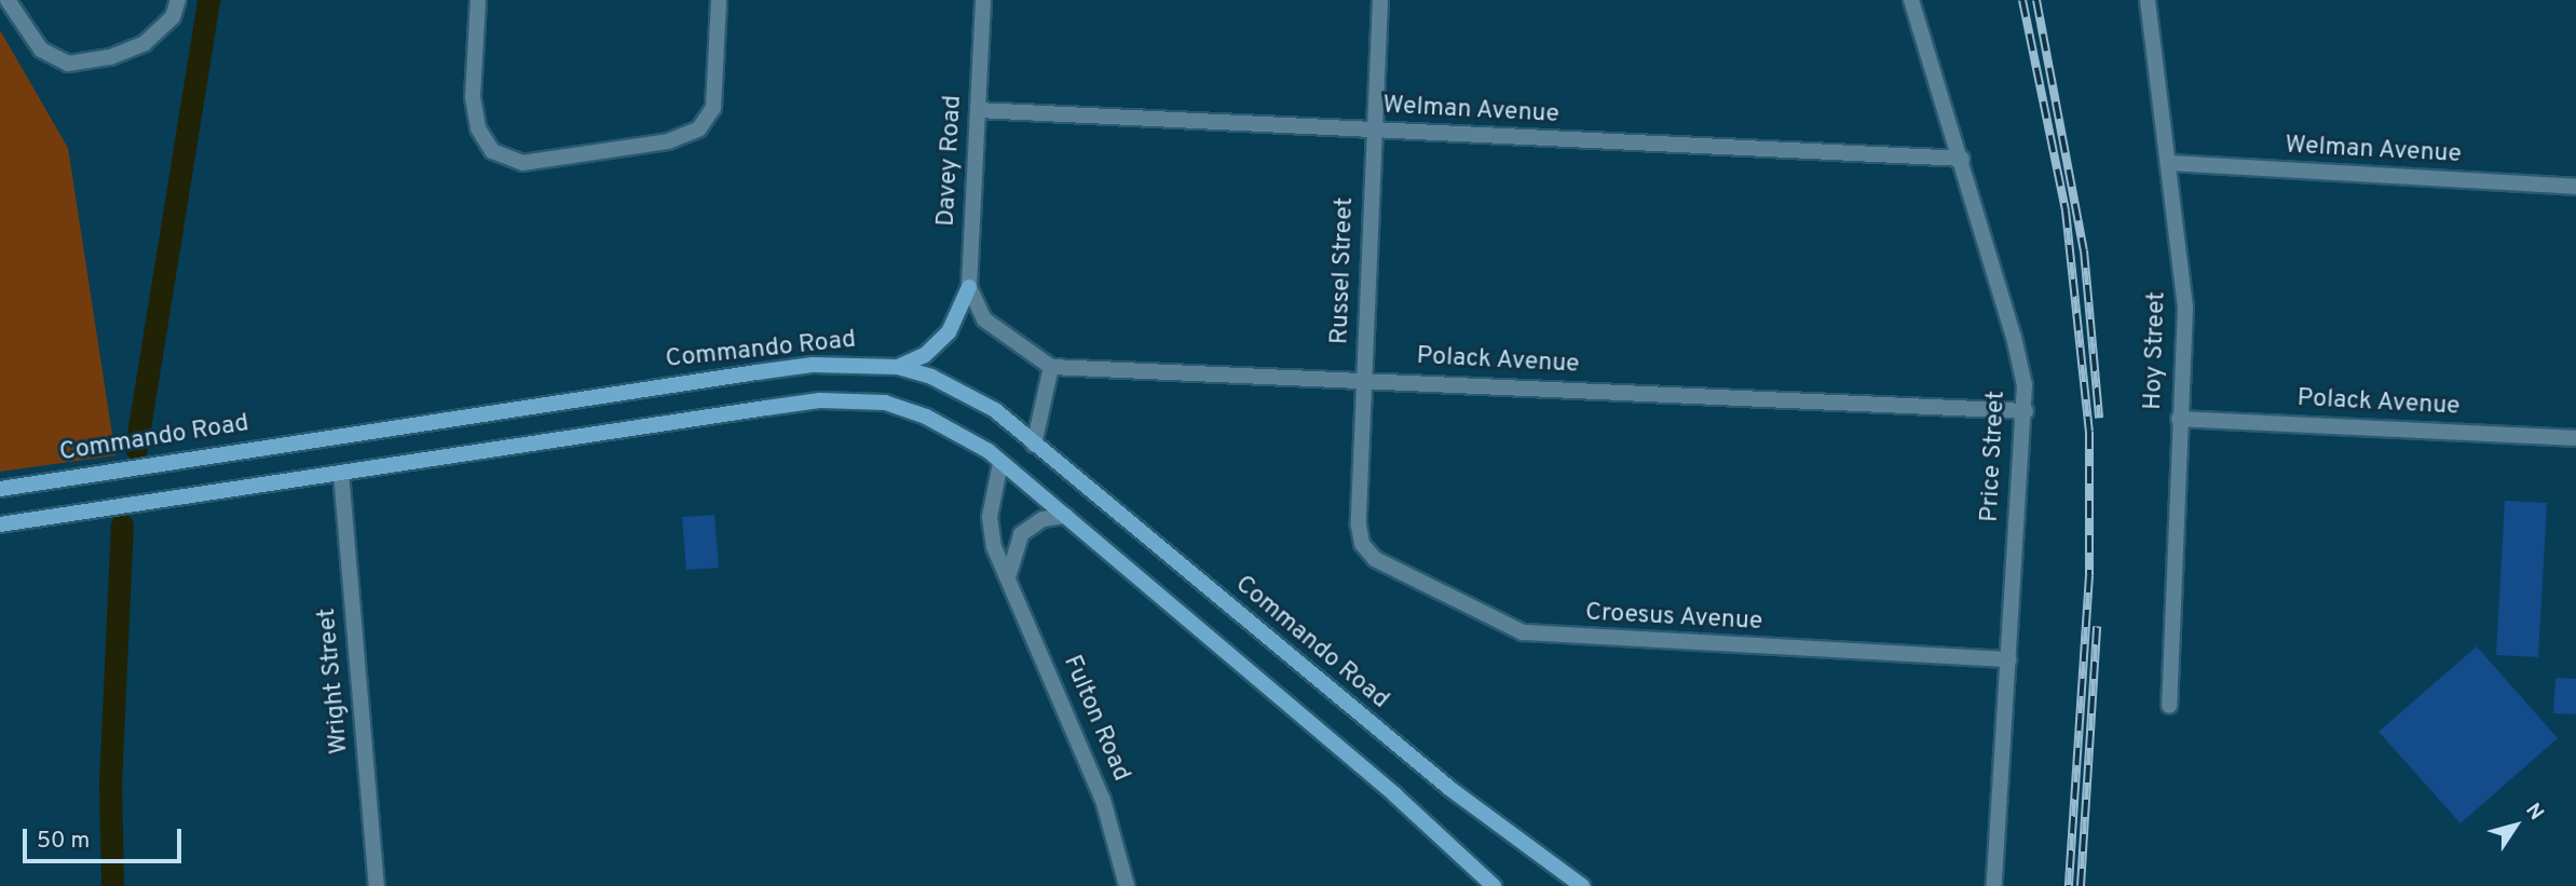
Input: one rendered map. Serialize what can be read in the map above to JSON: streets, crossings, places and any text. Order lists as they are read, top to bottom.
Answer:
{
  "streets": {
    "main road": ["Commando Road"],
    "street": [
      "Welman Avenue",
      "Davey Road",
      "Russel Street",
      "Hoy Street",
      "Polack Avenue",
      "Price Street",
      "Croesus Avenue",
      "Wright Street",
      "Fulton Road"
    ]
  },
  "crossings": [
    ["Welman Avenue", "Davey Road"],
    ["Welman Avenue", "Russel Street"],
    ["Welman Avenue", "Hoy Street"],
    ["Welman Avenue", "Price Street"],
    ["Davey Road", "Polack Avenue"],
    ["Russel Street", "Polack Avenue"],
    ["Russel Street", "Croesus Avenue"],
    ["Hoy Street", "Polack Avenue"],
    ["Polack Avenue", "Price Street"],
    ["Price Street", "Croesus Avenue"]
  ],
  "scale_bar": "50 m",
  "north": "top right"
}
